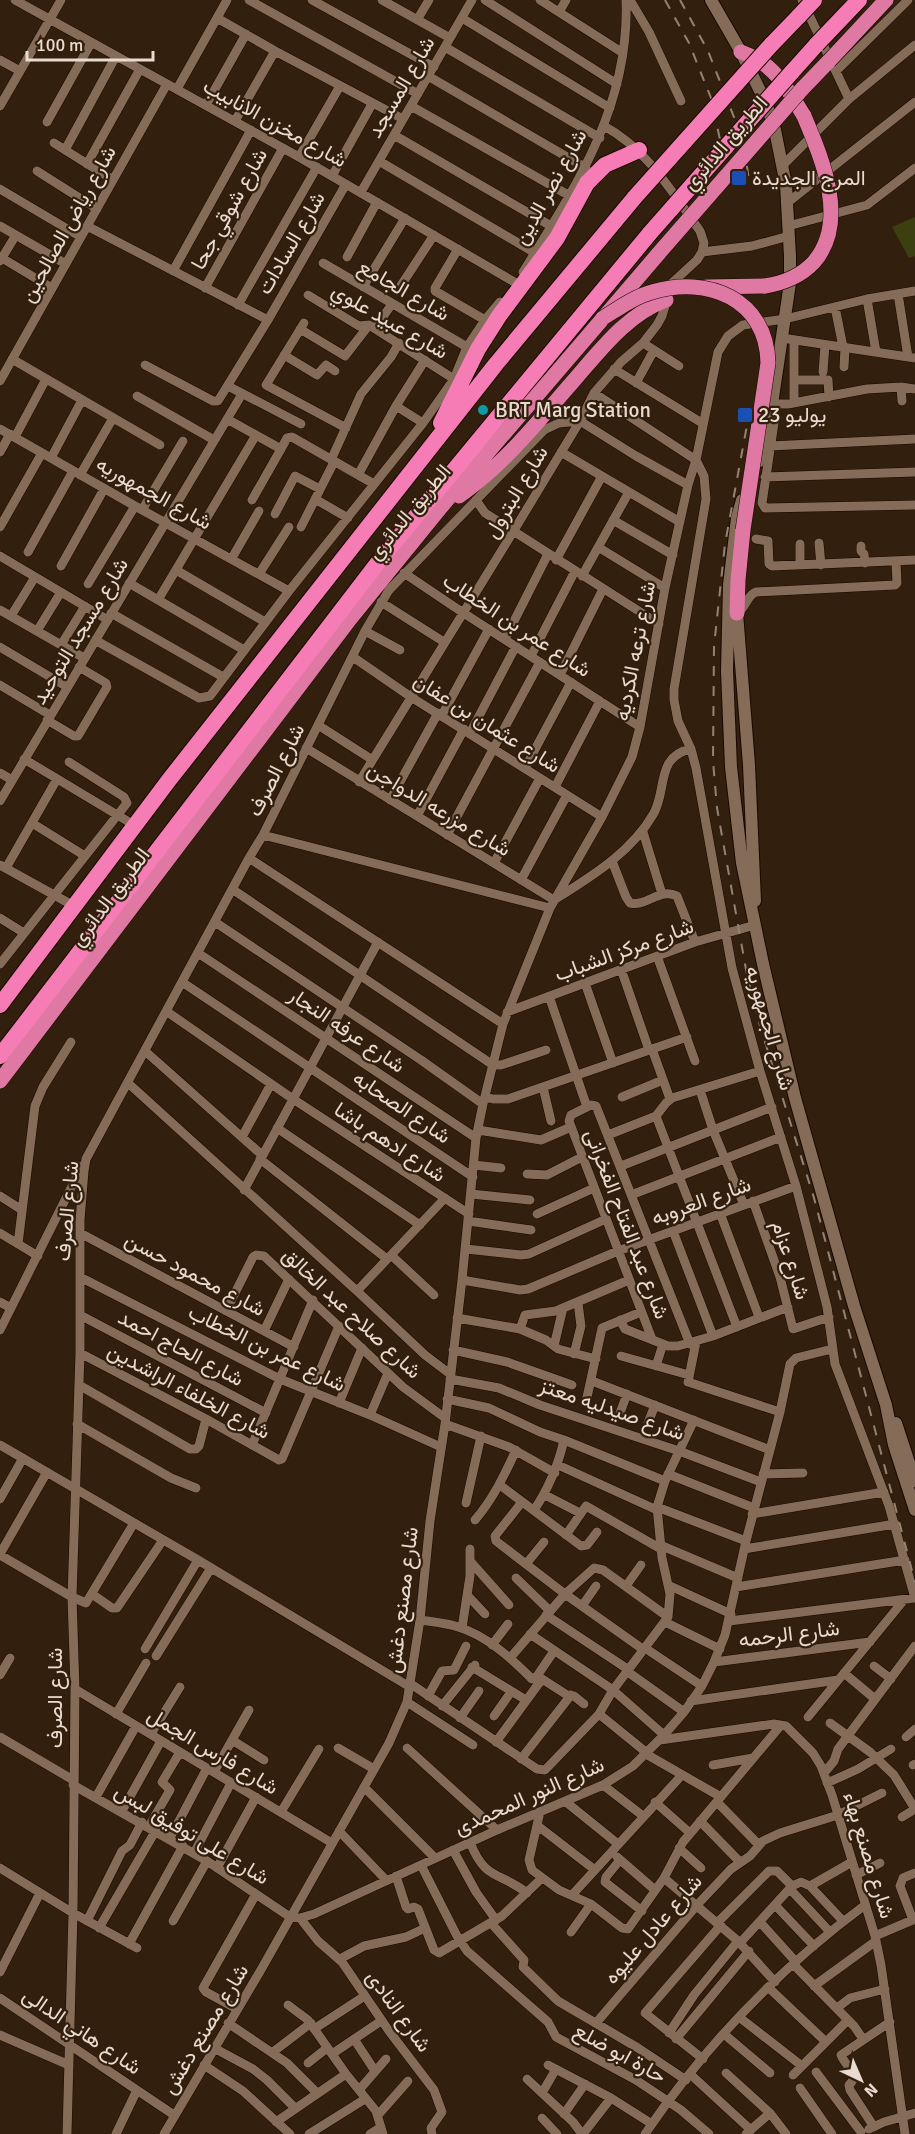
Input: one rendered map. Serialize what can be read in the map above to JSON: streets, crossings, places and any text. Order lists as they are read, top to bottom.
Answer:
{
  "streets": {
    "highway": ["الطريق الدائري"],
    "main road": ["شارع الجمهوريه"],
    "street": [
      "شارع المسجد",
      "شارع مخزن الانابيب",
      "شارع نصر الدين",
      "شارع شوقي جحا",
      "شارع رياض الصالحين",
      "شارع السادات",
      "شارع الجامع",
      "شارع عبيد علوي",
      "شارع البترول",
      "شارع عمر بن الخطاب",
      "شارع مسجد التوحيد",
      "شارع ترعه الكرديه",
      "شارع عثمان بن عفان",
      "شارع الصرف",
      "شارع مزرعه الدواجن",
      "شارع مركز الشباب",
      "شارع عرفه النجار",
      "شارع الصحابه",
      "شارع ادهم باشا",
      "شارع العروبه",
      "شارع عبد الفتاح الفخرانى",
      "شارع عزام",
      "شارع محمود حسن",
      "شارع صلاح عبد الخالق",
      "شارع الحاج احمد",
      "شارع الخلفاء الراشدين",
      "شارع صيدليه معتز",
      "شارع مصنع دغش",
      "شارع الرحمه",
      "شارع فارس الجمل",
      "شارع النور المحمدى",
      "شارع على توفيق لبس",
      "شارع مصنع بهاء",
      "شارع عادل عليوه",
      "شارع النادى",
      "شارع هاني الدالى",
      "حارة ابو ضلع"
    ]
  },
  "crossings": [
    ["شارع المسجد", "شارع مخزن الانابيب"],
    ["شارع مخزن الانابيب", "شارع نصر الدين"],
    ["شارع مخزن الانابيب", "شارع شوقي جحا"],
    ["شارع مخزن الانابيب", "شارع رياض الصالحين"],
    ["شارع مخزن الانابيب", "شارع السادات"],
    ["شارع نصر الدين", "شارع الجامع"],
    ["شارع نصر الدين", "شارع عبيد علوي"],
    ["شارع نصر الدين", "شارع الجمهوريه"],
    ["شارع نصر الدين", "شارع مسجد التوحيد"],
    ["شارع البترول", "شارع عمر بن الخطاب"],
    ["شارع البترول", "شارع عثمان بن عفان"],
    ["شارع البترول", "شارع الصرف"],
    ["شارع البترول", "شارع مزرعه الدواجن"],
    ["شارع الجمهوريه", "شارع مسجد التوحيد"],
    ["شارع الجمهوريه", "شارع ترعه الكرديه"],
    ["شارع الجمهوريه", "شارع مركز الشباب"],
    ["شارع الجمهوريه", "شارع العروبه"],
    ["شارع الجمهوريه", "شارع عزام"],
    ["شارع الجمهوريه", "شارع النور المحمدى"],
    ["شارع عمر بن الخطاب", "شارع ترعه الكرديه"],
    ["شارع عمر بن الخطاب", "شارع الصرف"],
    ["شارع عمر بن الخطاب", "شارع الخلفاء الراشدين"],
    ["شارع عمر بن الخطاب", "شارع مصنع دغش"],
    ["شارع ترعه الكرديه", "شارع عثمان بن عفان"],
    ["شارع ترعه الكرديه", "شارع مزرعه الدواجن"],
    ["شارع ترعه الكرديه", "شارع مركز الشباب"],
    ["شارع ترعه الكرديه", "شارع مصنع دغش"],
    ["شارع عثمان بن عفان", "شارع الصرف"],
    ["شارع الصرف", "شارع مزرعه الدواجن"],
    ["شارع الصرف", "شارع عرفه النجار"],
    ["شارع الصرف", "شارع الصحابه"],
    ["شارع الصرف", "شارع ادهم باشا"],
    ["شارع الصرف", "شارع محمود حسن"],
    ["شارع الصرف", "شارع الحاج احمد"],
    ["شارع الصرف", "شارع الخلفاء الراشدين"],
    ["شارع الصرف", "شارع فارس الجمل"],
    ["شارع الصرف", "شارع على توفيق لبس"],
    ["شارع الصرف", "شارع هاني الدالى"],
    ["شارع مركز الشباب", "شارع مصنع دغش"],
    ["شارع عرفه النجار", "شارع مصنع دغش"],
    ["شارع الصحابه", "شارع مصنع دغش"],
    ["شارع ادهم باشا", "شارع مصنع دغش"],
    ["شارع العروبه", "شارع عبد الفتاح الفخرانى"],
    ["شارع العروبه", "شارع عزام"],
    ["شارع العروبه", "شارع مصنع دغش"],
    ["شارع محمود حسن", "شارع صلاح عبد الخالق"],
    ["شارع صلاح عبد الخالق", "شارع مصنع دغش"],
    ["شارع صلاح عبد الخالق", "شارع النور المحمدى"],
    ["شارع صيدليه معتز", "شارع مصنع دغش"],
    ["شارع صيدليه معتز", "شارع النور المحمدى"],
    ["شارع مصنع دغش", "شارع فارس الجمل"],
    ["شارع مصنع دغش", "شارع النور المحمدى"],
    ["شارع مصنع دغش", "شارع على توفيق لبس"],
    ["شارع مصنع دغش", "شارع النادى"],
    ["شارع مصنع دغش", "شارع هاني الدالى"],
    ["شارع الرحمه", "شارع النور المحمدى"],
    ["شارع النور المحمدى", "شارع على توفيق لبس"],
    ["شارع النور المحمدى", "شارع النادى"],
    ["شارع النور المحمدى", "حارة ابو ضلع"],
    ["شارع على توفيق لبس", "شارع النادى"],
    ["شارع مصنع بهاء", "شارع عادل عليوه"]
  ],
  "places": {
    "transit": ["المرج الجديدة", "23 يوليو"],
    "other": ["BRT Marg Station"]
  },
  "scale_bar": "100 m",
  "north": "bottom right"
}
